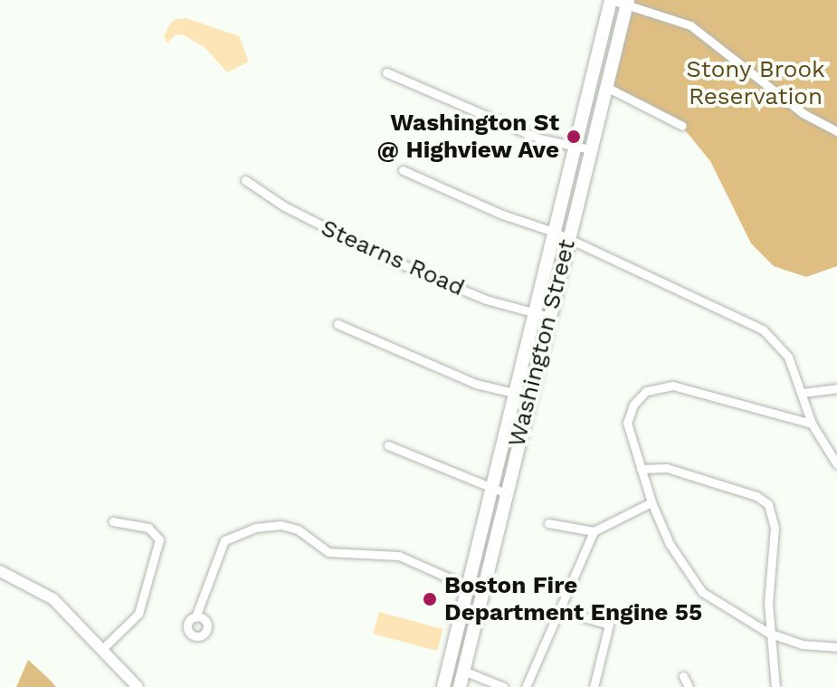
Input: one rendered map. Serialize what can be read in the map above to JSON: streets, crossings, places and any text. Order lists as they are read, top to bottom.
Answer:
{
  "streets": {
    "main road": ["Washington Street"],
    "street": ["Stearns Road"]
  },
  "crossings": [
    ["Stearns Road", "Washington Street"]
  ],
  "parks": ["Stony Brook Reservation"],
  "places": ["Washington St @ Highview Ave", "Boston Fire Department Engine 55"]
}
